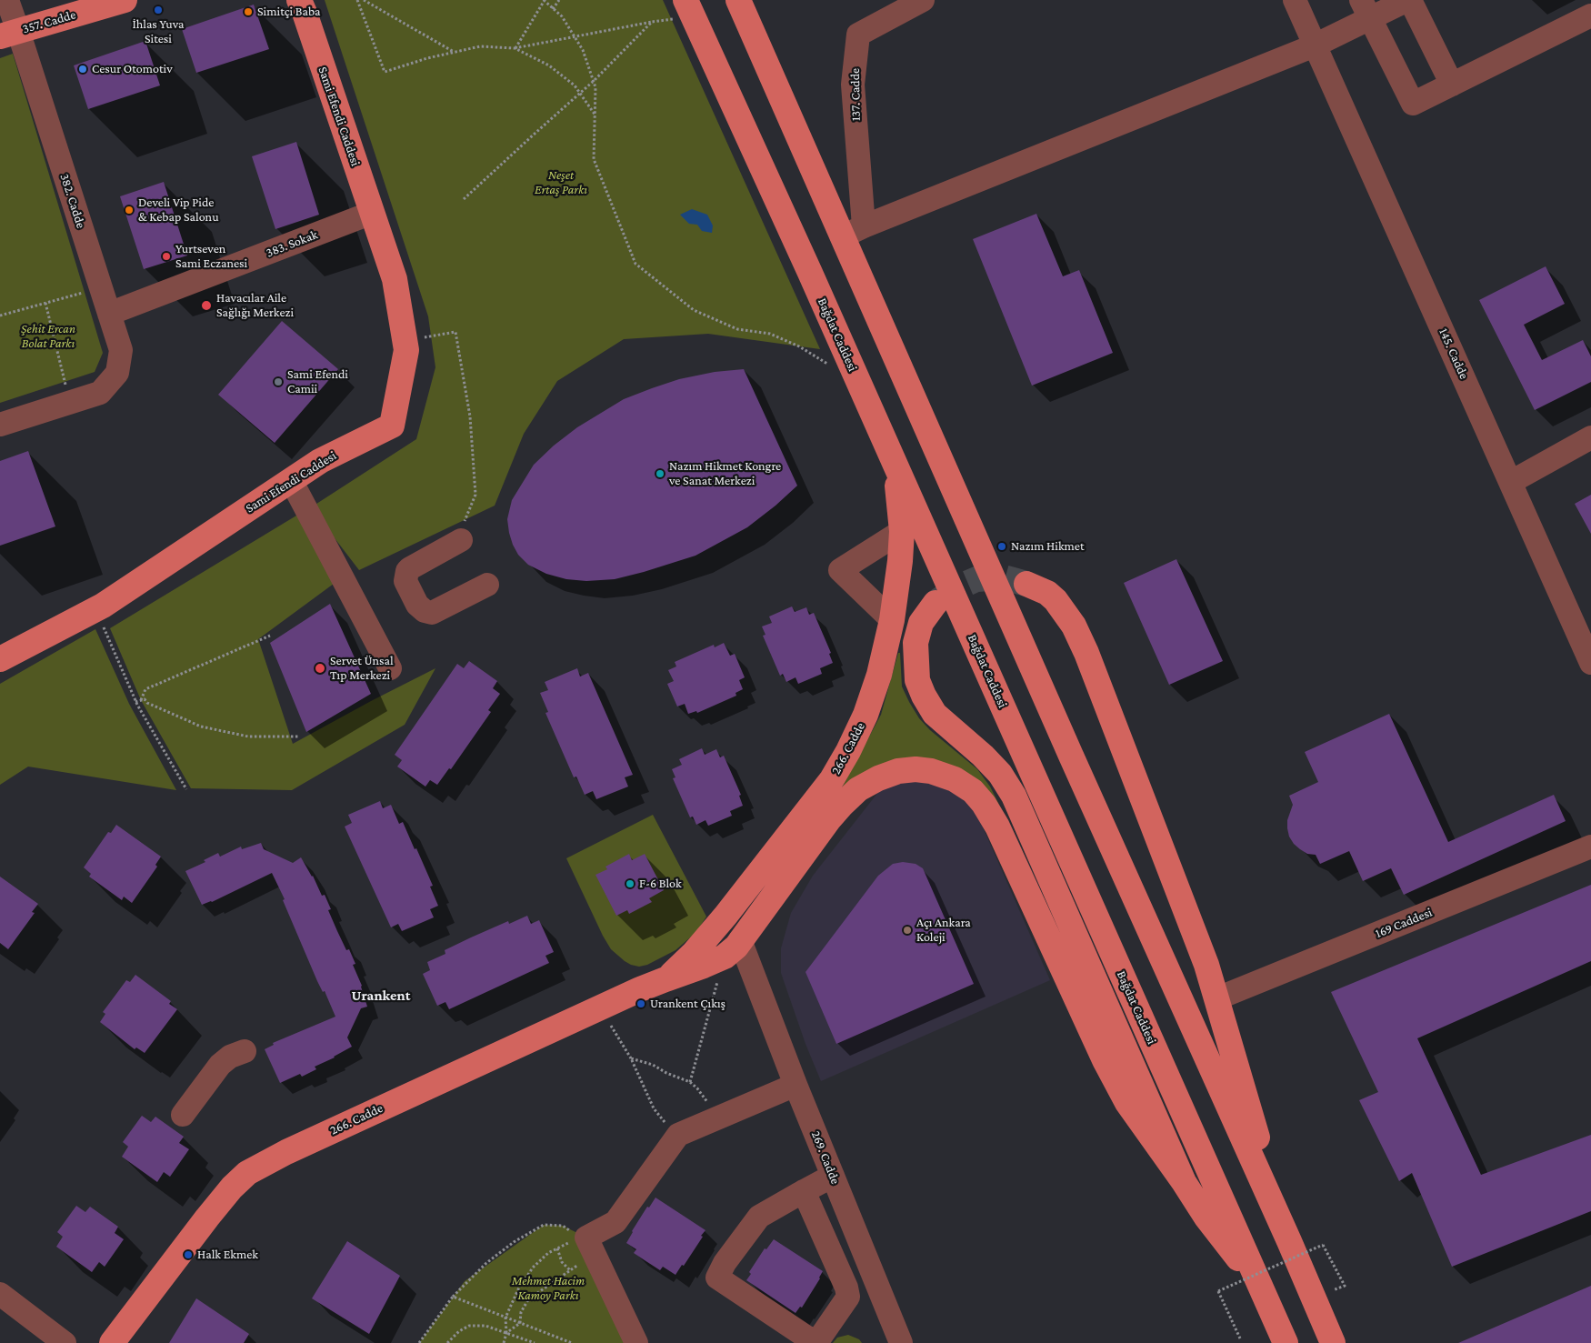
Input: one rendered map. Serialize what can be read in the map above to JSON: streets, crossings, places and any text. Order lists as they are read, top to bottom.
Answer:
{
  "streets": {
    "main road": [
      "357. Cadde",
      "Sami Efendi Caddesi",
      "Bağdat Caddesi",
      "266. Cadde"
    ],
    "street": [
      "137. Cadde",
      "382. Cadde",
      "383. Sokak",
      "145. Cadde",
      "169 Caddesi",
      "269. Cadde"
    ]
  },
  "crossings": [
    ["357. Cadde", "382. Cadde"],
    ["Sami Efendi Caddesi", "383. Sokak"],
    ["382. Cadde", "383. Sokak"],
    ["Bağdat Caddesi", "266. Cadde"],
    ["266. Cadde", "269. Cadde"]
  ],
  "districts": ["Urankent"],
  "parks": ["Neşet Ertaş Parkı", "Şehit Ercan Bolat Parkı", "Mehmet Hacim Kamoy Parkı"],
  "places": [
    "İhlas Yuva Sitesi",
    "Simitçi Baba",
    "Cesur Otomotiv",
    "Develi Vip Pide & Kebap Salonu",
    "Yurtseven Sami Eczanesi",
    "Havacılar Aile Sağlığı Merkezi",
    "Sami Efendi Camii",
    "Nazım Hikmet Kongre ve Sanat Merkezi",
    "Nazım Hikmet",
    "Servet Ünsal Tıp Merkezi",
    "F-6 Blok",
    "Açı Ankara Koleji",
    "Urankent Çıkış",
    "Halk Ekmek"
  ]
}
